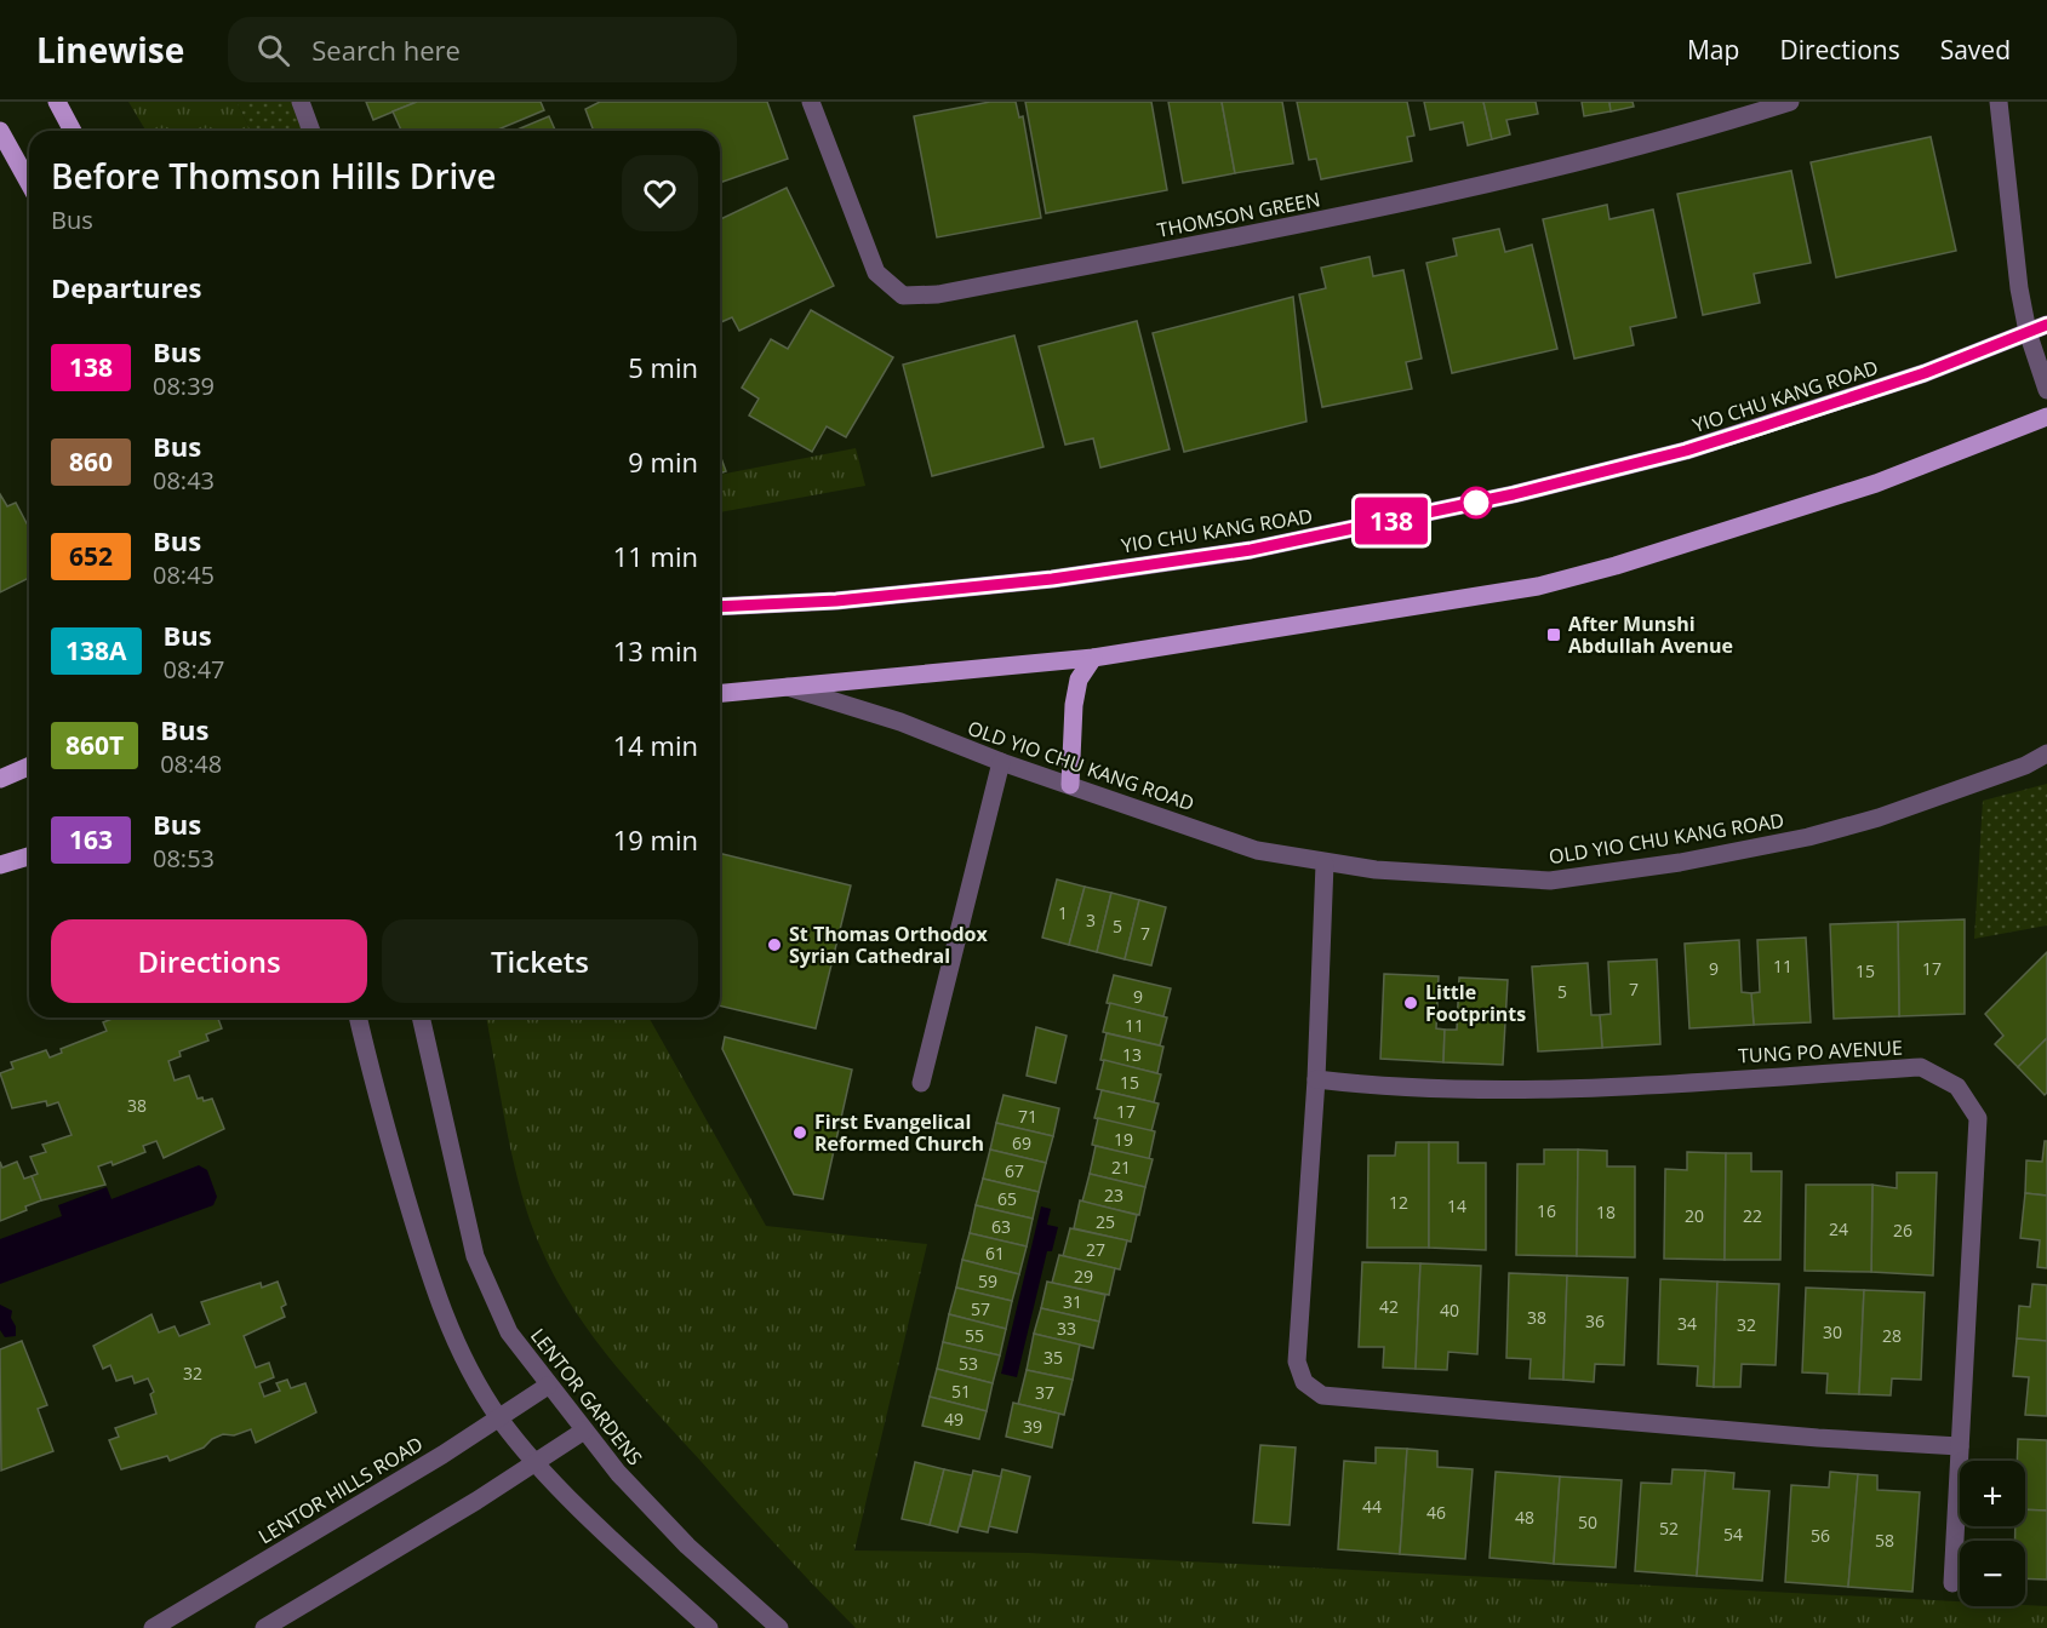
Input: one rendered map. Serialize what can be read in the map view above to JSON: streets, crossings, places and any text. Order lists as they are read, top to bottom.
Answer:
{
  "streets": {
    "main road": ["YIO CHU KANG ROAD"],
    "street": [
      "THOMSON GREEN",
      "OLD YIO CHU KANG ROAD",
      "TUNG PO AVENUE",
      "LENTOR GARDENS",
      "LENTOR HILLS ROAD"
    ]
  },
  "crossings": [
    ["LENTOR GARDENS", "LENTOR HILLS ROAD"]
  ],
  "places": {
    "transit": ["After Munshi Abdullah Avenue"],
    "other": ["St Thomas Orthodox Syrian Cathedral", "Little Footprints", "First Evangelical Reformed Church"]
  },
  "lines": ["bus line 138"],
  "house_numbers": [
    "1",
    "3",
    "5",
    "7",
    "11",
    "9",
    "17",
    "15",
    "7",
    "5",
    "9",
    "11",
    "13",
    "15",
    "38",
    "17",
    "71",
    "19",
    "69",
    "21",
    "67",
    "23",
    "65",
    "12",
    "14",
    "16",
    "18",
    "20",
    "22",
    "25",
    "63",
    "24",
    "26",
    "27",
    "61",
    "29",
    "59",
    "31",
    "42",
    "57",
    "40",
    "38",
    "36",
    "34",
    "32",
    "33",
    "30",
    "55",
    "28",
    "35",
    "53",
    "32",
    "51",
    "37",
    "49",
    "39",
    "44",
    "46",
    "48",
    "50",
    "52",
    "54",
    "56",
    "58"
  ],
  "page": {
    "header": "Linewise",
    "search": "Search here",
    "nav": ["Map", "Directions", "Saved"],
    "on_map": "138",
    "heading": [
      ["Before Thomson Hills Drive", "Bus"],
      "Departures"
    ],
    "list": [
      {
        "mark": "138",
        "name": "Bus",
        "note": "08:39",
        "value": "5 min"
      },
      {
        "mark": "860",
        "name": "Bus",
        "note": "08:43",
        "value": "9 min"
      },
      {
        "mark": "652",
        "name": "Bus",
        "note": "08:45",
        "value": "11 min"
      },
      {
        "mark": "138A",
        "name": "Bus",
        "note": "08:47",
        "value": "13 min"
      },
      {
        "mark": "860T",
        "name": "Bus",
        "note": "08:48",
        "value": "14 min"
      },
      {
        "mark": "163",
        "name": "Bus",
        "note": "08:53",
        "value": "19 min"
      }
    ],
    "buttons": ["Directions", "Tickets"],
    "map_buttons": ["+", "−"]
  }
}
